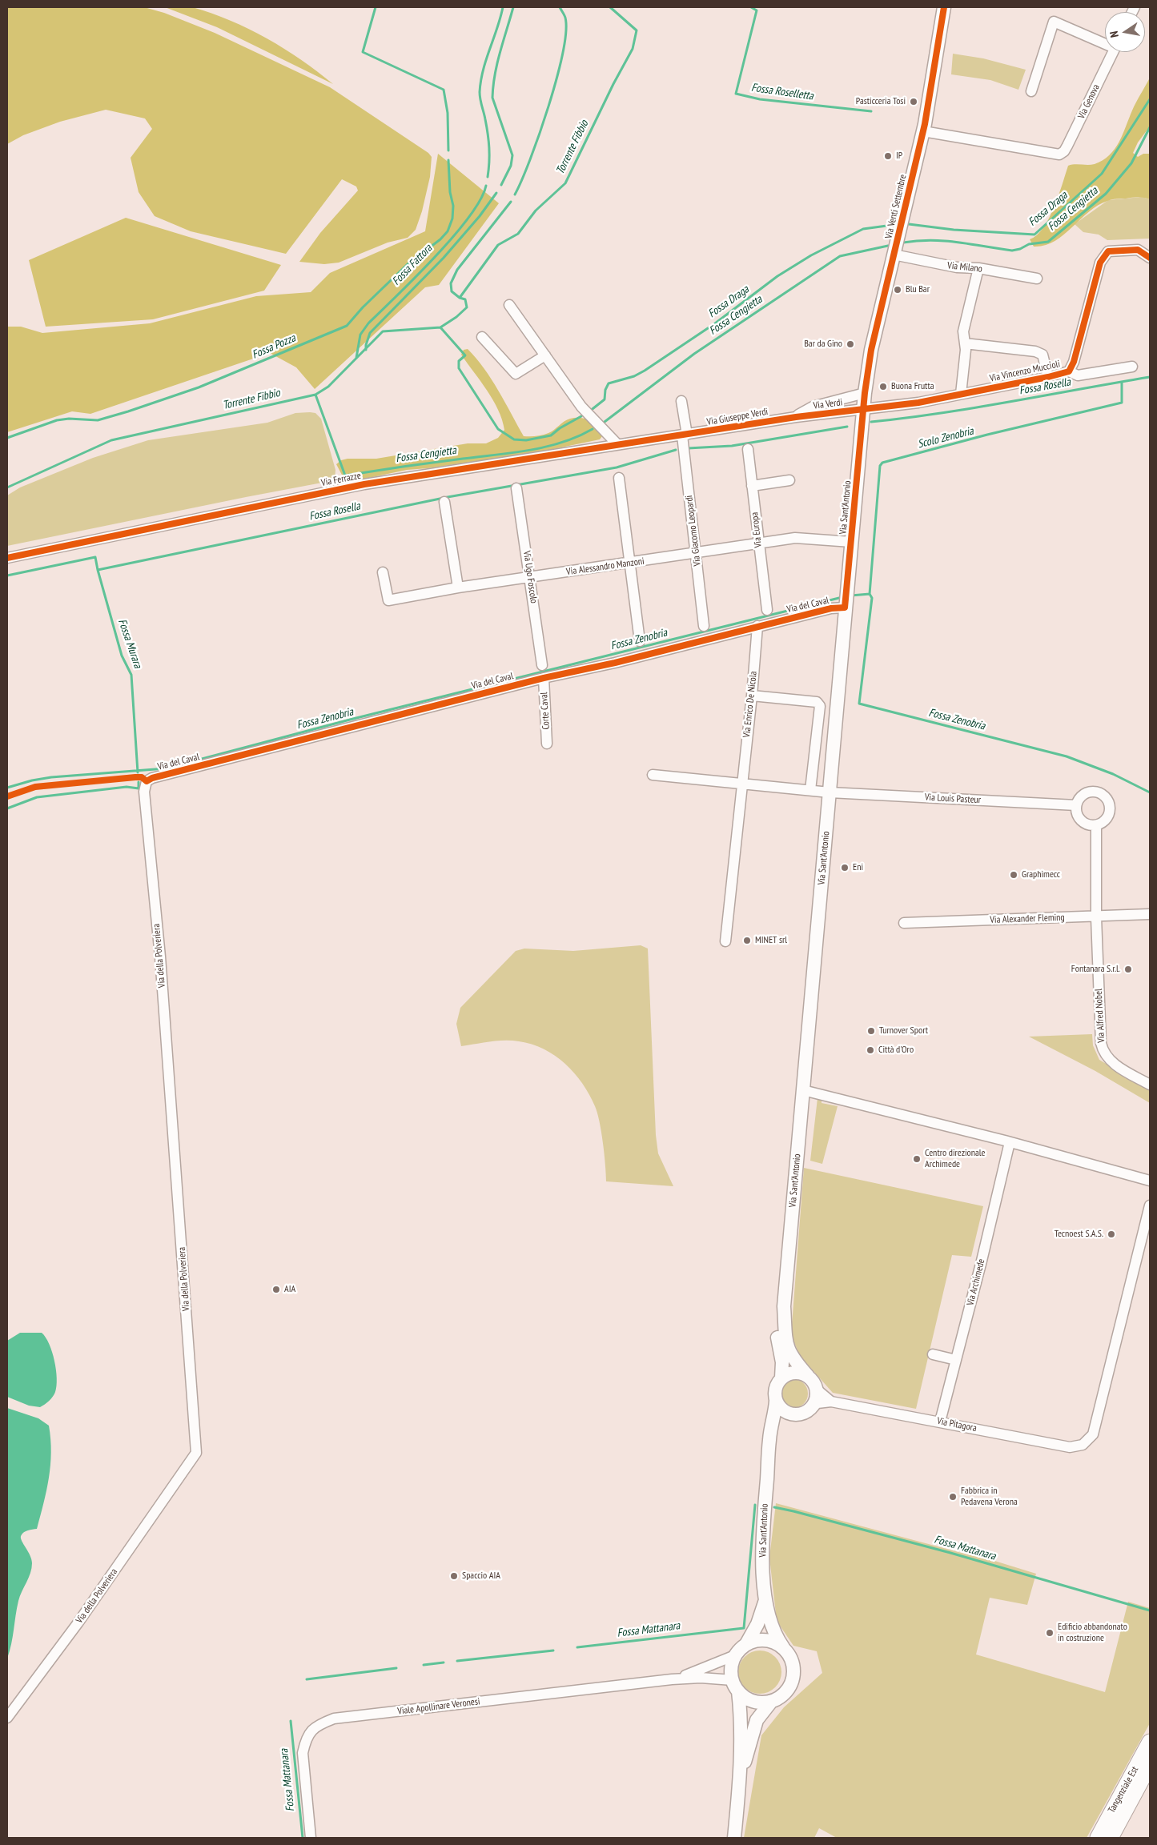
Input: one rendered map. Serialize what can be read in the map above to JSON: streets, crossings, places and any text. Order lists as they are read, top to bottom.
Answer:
{
  "streets": {
    "highway": ["Tangenziale Est"],
    "main road": ["Via Venti Settembre", "Via Sant'Antonio"],
    "street": [
      "Via Genova",
      "Via Milano",
      "Via Vincenzo Muccioli",
      "Via Verdi",
      "Via Giuseppe Verdi",
      "Via Ferrazze",
      "Via Europa",
      "Via Giacomo Leopardi",
      "Via Alessandro Manzoni",
      "Via Ugo Foscolo",
      "Via del Caval",
      "Via Enrico De Nicola",
      "Corte Caval",
      "Via Louis Pasteur",
      "Via Alexander Fleming",
      "Via della Polveriera",
      "Via Alfred Nobel",
      "Via Archimede",
      "Via Pitagora",
      "Viale Apollinare Veronesi"
    ]
  },
  "crossings": [
    ["Via Genova", "Via Venti Settembre"],
    ["Via Venti Settembre", "Via Milano"],
    ["Via Venti Settembre", "Via Vincenzo Muccioli"],
    ["Via Venti Settembre", "Via Verdi"],
    ["Via Venti Settembre", "Via Sant'Antonio"],
    ["Via Vincenzo Muccioli", "Via Verdi"],
    ["Via Vincenzo Muccioli", "Via Sant'Antonio"],
    ["Via Verdi", "Via Giuseppe Verdi"],
    ["Via Verdi", "Via Sant'Antonio"],
    ["Via Giuseppe Verdi", "Via Ferrazze"],
    ["Via Giuseppe Verdi", "Via Giacomo Leopardi"],
    ["Via Ferrazze", "Via Giacomo Leopardi"],
    ["Via Sant'Antonio", "Via Alessandro Manzoni"],
    ["Via Sant'Antonio", "Via del Caval"],
    ["Via Sant'Antonio", "Via Louis Pasteur"],
    ["Via Sant'Antonio", "Via Pitagora"],
    ["Via Sant'Antonio", "Viale Apollinare Veronesi"],
    ["Via Europa", "Via Alessandro Manzoni"],
    ["Via Giacomo Leopardi", "Via Alessandro Manzoni"],
    ["Via Alessandro Manzoni", "Via Ugo Foscolo"],
    ["Via del Caval", "Via Enrico De Nicola"],
    ["Via del Caval", "Corte Caval"],
    ["Via del Caval", "Via della Polveriera"],
    ["Via Enrico De Nicola", "Via Louis Pasteur"],
    ["Via Louis Pasteur", "Via Alfred Nobel"],
    ["Via Alexander Fleming", "Via Alfred Nobel"],
    ["Via Archimede", "Via Pitagora"]
  ],
  "water": [
    "Fossa Roselletta",
    "Torrente Fibbio",
    "Fossa Draga",
    "Fossa Cengietta",
    "Fossa Fattora",
    "Fossa Pozza",
    "Fossa Rosella",
    "Scolo Zenobria",
    "Fossa Zenobria",
    "Fossa Murara",
    "Fossa Mattanara"
  ],
  "places": [
    "Pasticceria Tosi",
    "IP",
    "Blu Bar",
    "Bar da Gino",
    "Buona Frutta",
    "Eni",
    "Graphimecc",
    "MINET srl",
    "Fontanara S.r.l.",
    "Turnover Sport",
    "Città d'Oro",
    "Centro direzionale Archimede",
    "Tecnoest S.A.S.",
    "AIA",
    "Fabbrica in Pedavena Verona",
    "Spaccio AIA",
    "Edificio abbandonato in costruzione"
  ],
  "north": "left"
}
